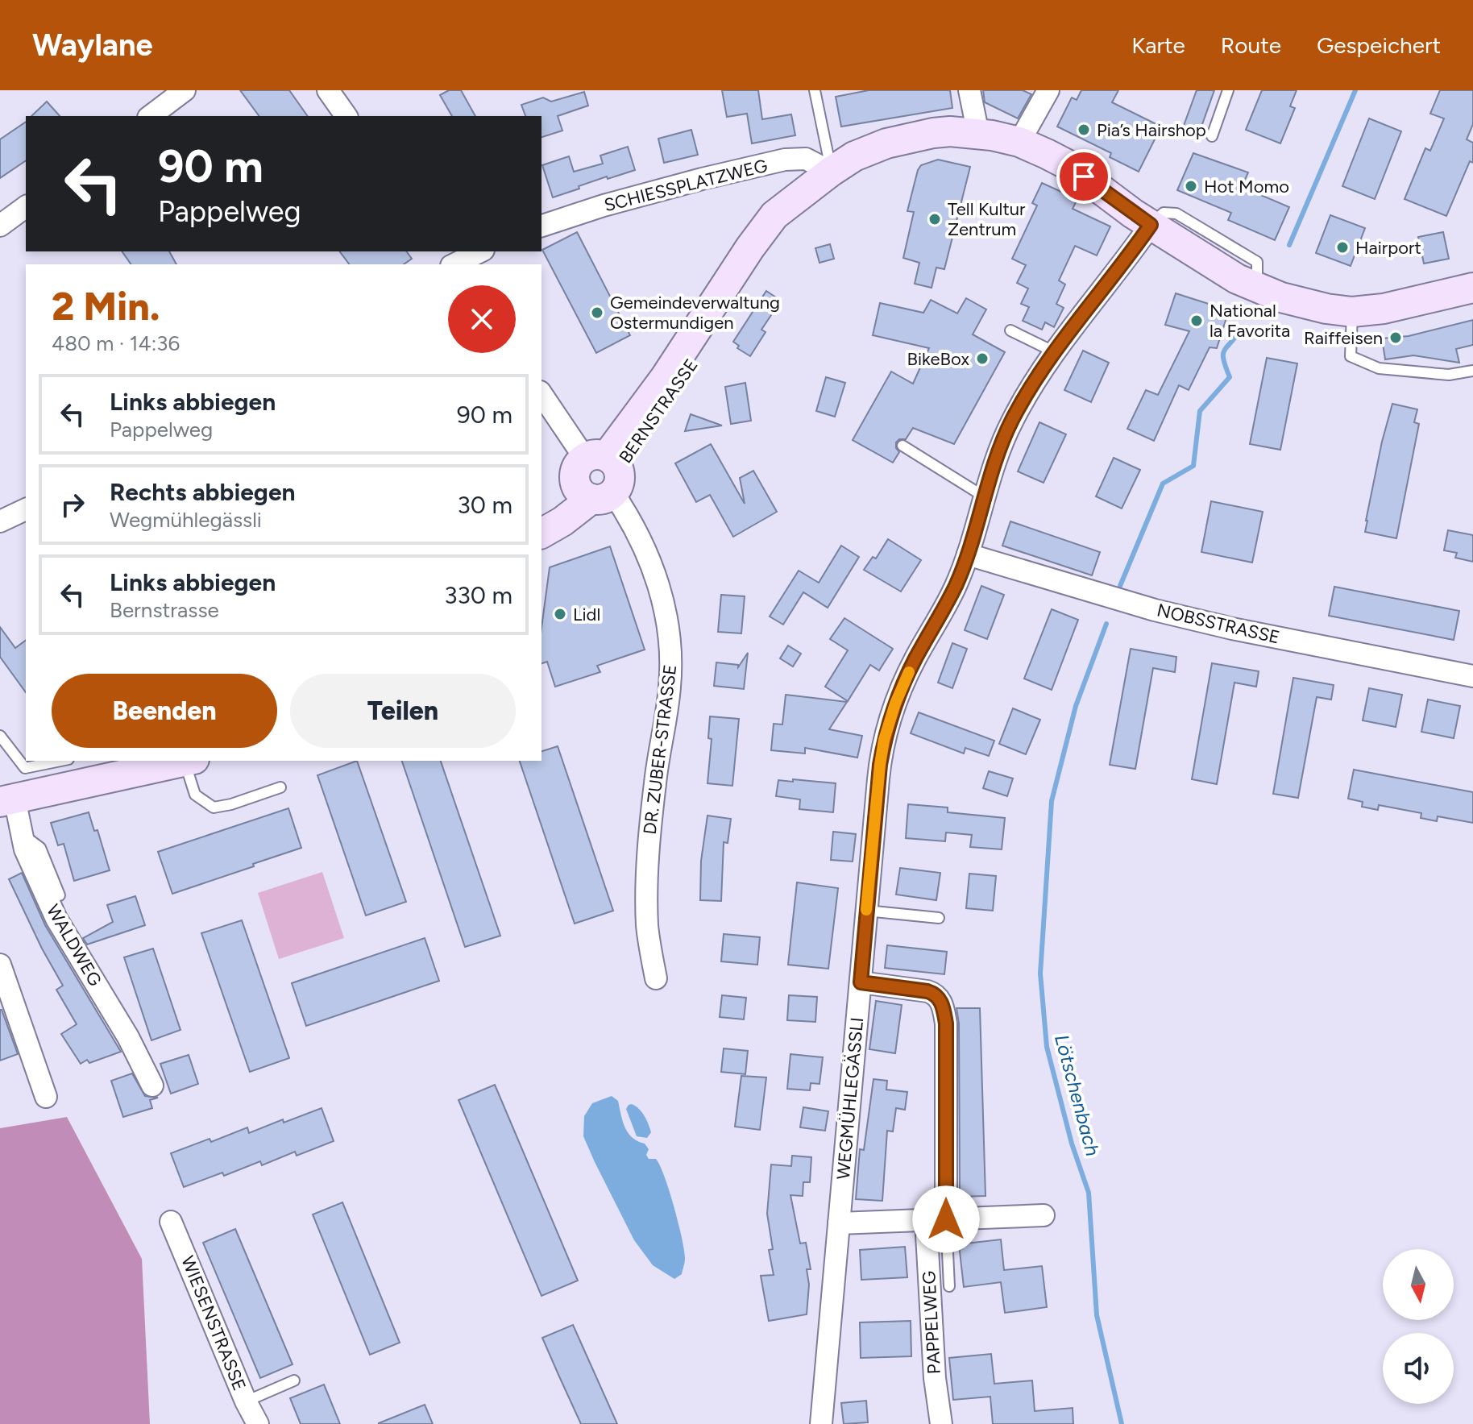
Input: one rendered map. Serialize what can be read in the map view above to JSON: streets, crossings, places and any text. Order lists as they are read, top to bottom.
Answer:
{
  "streets": {
    "main road": ["BERNSTRASSE"],
    "street": [
      "SCHIESSPLATZWEG",
      "NOBSSTRASSE",
      "DR. ZUBER-STRASSE",
      "WALDWEG",
      "WEGMÜHLEGÄSSLI",
      "PAPPELWEG",
      "WIESENSTRASSE"
    ]
  },
  "crossings": [
    ["SCHIESSPLATZWEG", "BERNSTRASSE"],
    ["BERNSTRASSE", "DR. ZUBER-STRASSE"],
    ["BERNSTRASSE", "WEGMÜHLEGÄSSLI"],
    ["NOBSSTRASSE", "WEGMÜHLEGÄSSLI"],
    ["WEGMÜHLEGÄSSLI", "PAPPELWEG"]
  ],
  "water": ["Lötschenbach"],
  "places": [
    "Pia’s Hairshop",
    "Hot Momo",
    "Tell Kultur Zentrum",
    "Hairport",
    "Gemeindeverwaltung Ostermundigen",
    "National la Favorita",
    "Raiffeisen",
    "BikeBox",
    "Lidl"
  ],
  "north": "bottom",
  "page": {
    "header": "Waylane",
    "nav": ["Karte", "Route", "Gespeichert"],
    "turn": ["90 m", "Pappelweg"],
    "heading": ["2 Min.", "480 m · 14:36"],
    "list": [
      {
        "name": "Links abbiegen",
        "note": "Pappelweg",
        "value": "90 m"
      },
      {
        "name": "Rechts abbiegen",
        "note": "Wegmühlegässli",
        "value": "30 m"
      },
      {
        "name": "Links abbiegen",
        "note": "Bernstrasse",
        "value": "330 m"
      }
    ],
    "buttons": ["Beenden", "Teilen"]
  }
}
